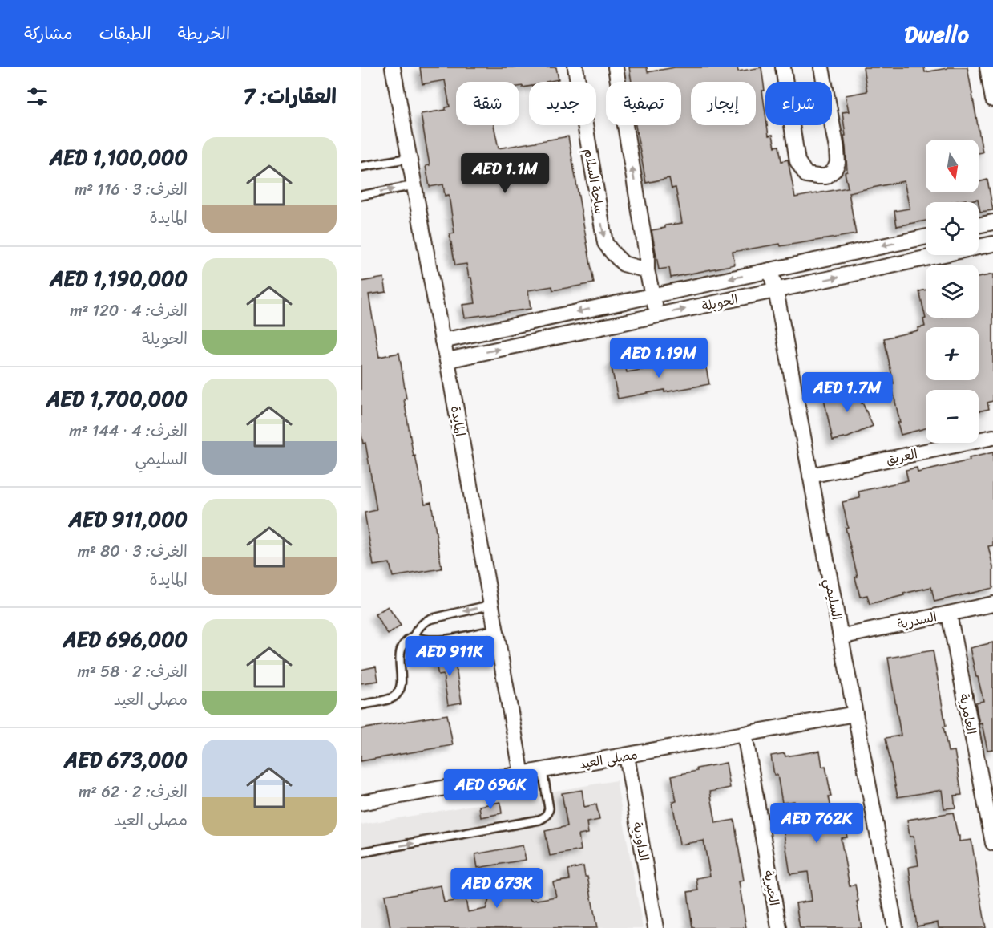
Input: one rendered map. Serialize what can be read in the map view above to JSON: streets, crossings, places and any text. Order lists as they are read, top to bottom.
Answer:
{
  "streets": {
    "street": [
      "ساحة السلام",
      "الحويلة",
      "المايدة",
      "العريق",
      "السليمي",
      "السدرية",
      "العامرية",
      "مصلى العيد",
      "الداودية",
      "الخيرية"
    ]
  },
  "crossings": [
    ["الحويلة", "المايدة"],
    ["الحويلة", "السليمي"],
    ["المايدة", "مصلى العيد"],
    ["العريق", "السليمي"],
    ["السليمي", "السدرية"],
    ["السليمي", "مصلى العيد"],
    ["السدرية", "العامرية"],
    ["مصلى العيد", "الداودية"],
    ["مصلى العيد", "الخيرية"]
  ],
  "north": "bottom",
  "page": {
    "header": "Dwello",
    "nav": ["الخريطة", "الطبقات", "مشاركة"],
    "heading": "العقارات: 7",
    "chip": [
      "شراء",
      "إيجار",
      "تصفية",
      "جديد",
      "شقة"
    ],
    "list": [
      {
        "name": "AED 1,100,000",
        "note": "الغرف: 3 · 116 m² · المايدة"
      },
      {
        "name": "AED 1,190,000",
        "note": "الغرف: 4 · 120 m² · الحويلة"
      },
      {
        "name": "AED 1,700,000",
        "note": "الغرف: 4 · 144 m² · السليمي"
      },
      {
        "name": "AED 911,000",
        "note": "الغرف: 3 · 80 m² · المايدة"
      },
      {
        "name": "AED 696,000",
        "note": "الغرف: 2 · 58 m² · مصلى العيد"
      },
      {
        "name": "AED 673,000",
        "note": "الغرف: 2 · 62 m² · مصلى العيد"
      }
    ],
    "map_buttons": ["+", "−"],
    "price": [
      "AED 1.1M",
      "AED 1.19M",
      "AED 1.7M",
      "AED 911K",
      "AED 696K",
      "AED 762K",
      "AED 673K"
    ]
  }
}
